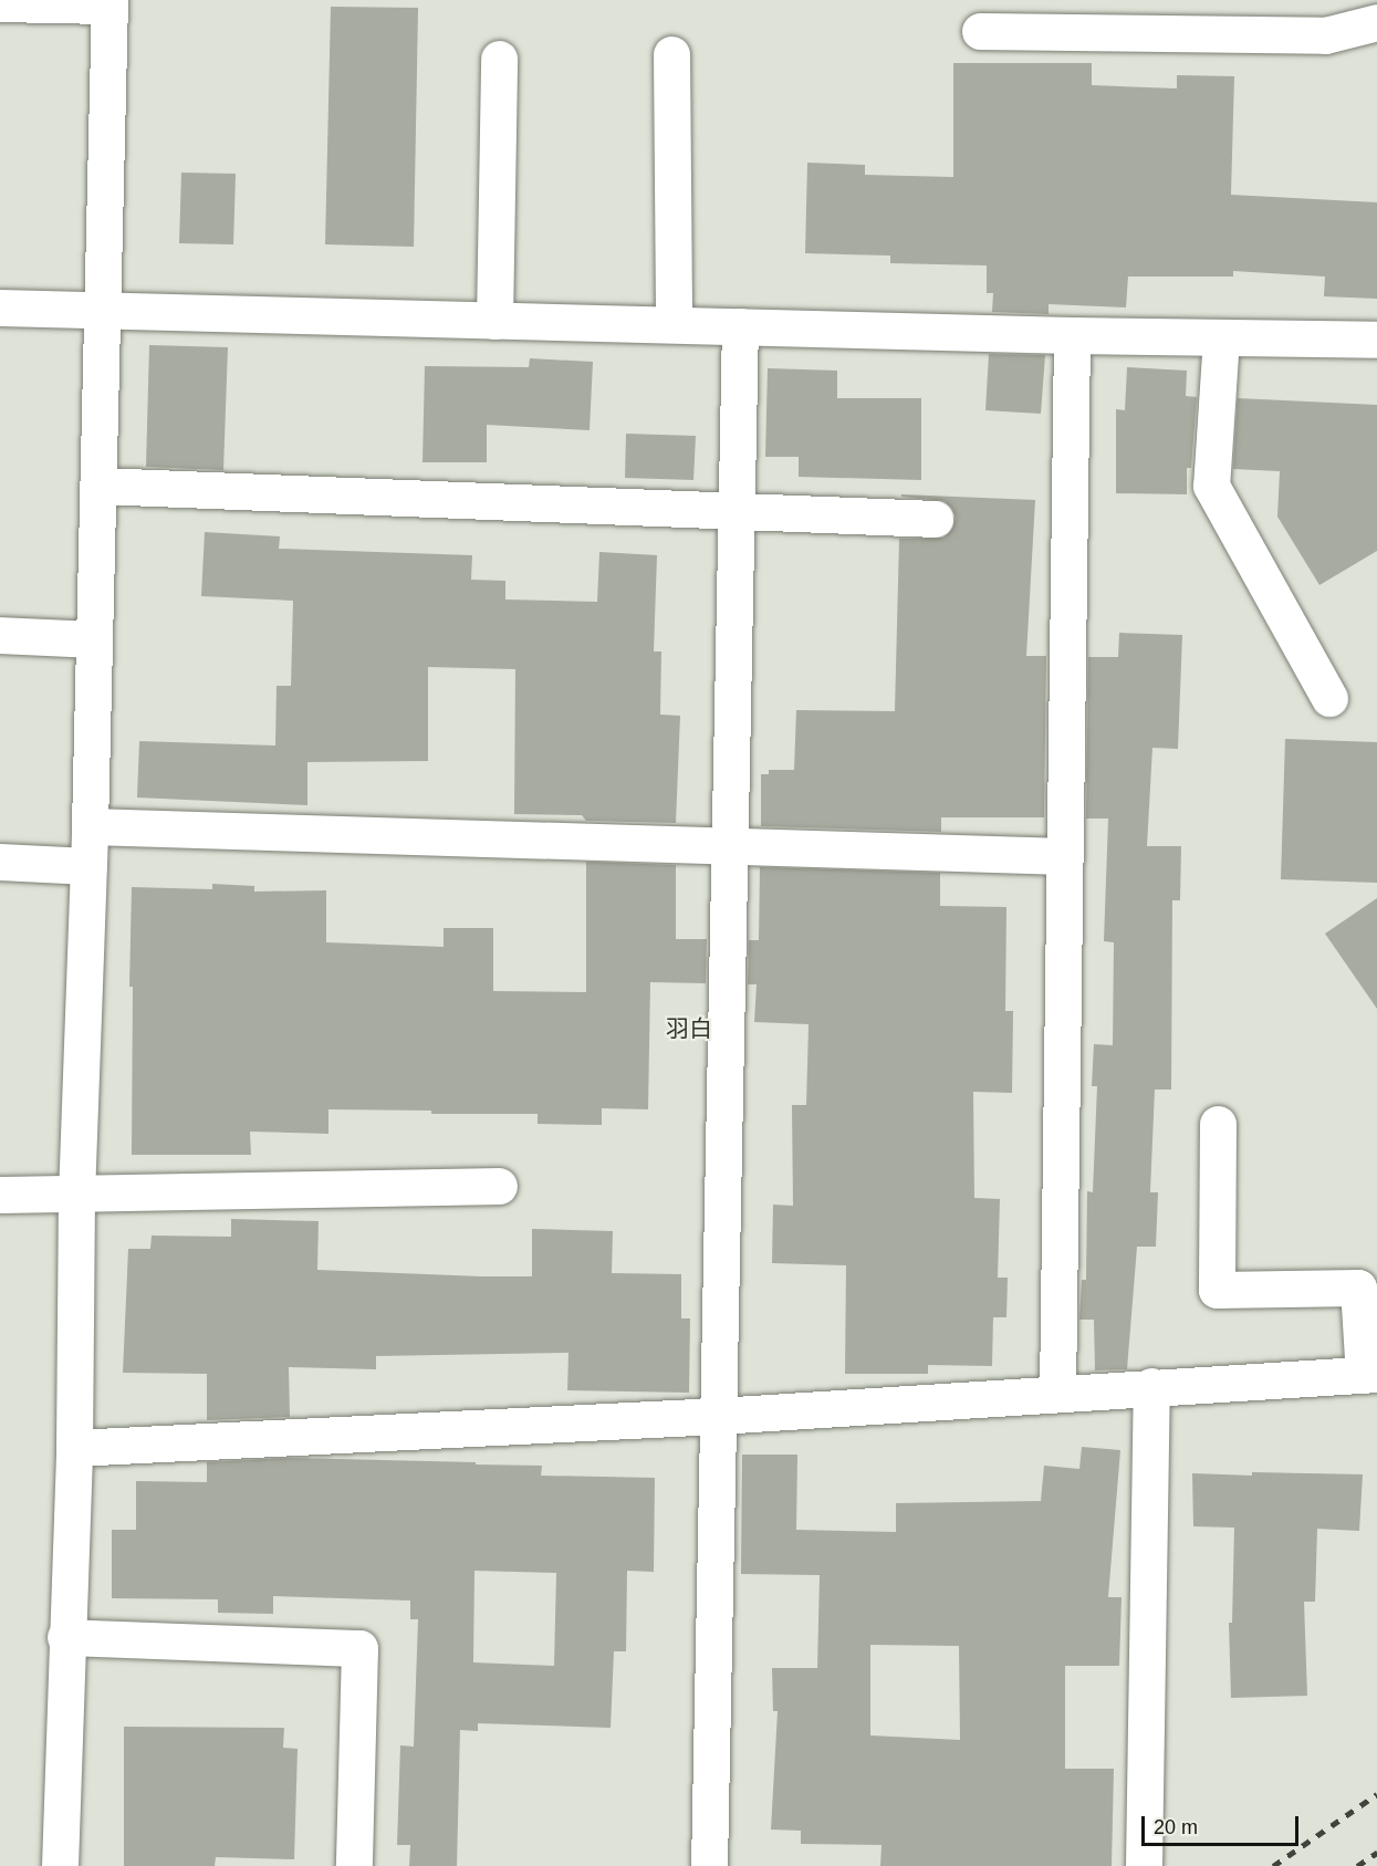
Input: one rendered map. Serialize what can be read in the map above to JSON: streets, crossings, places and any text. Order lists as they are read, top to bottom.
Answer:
{
  "districts": ["羽白"],
  "scale_bar": "20 m"
}
